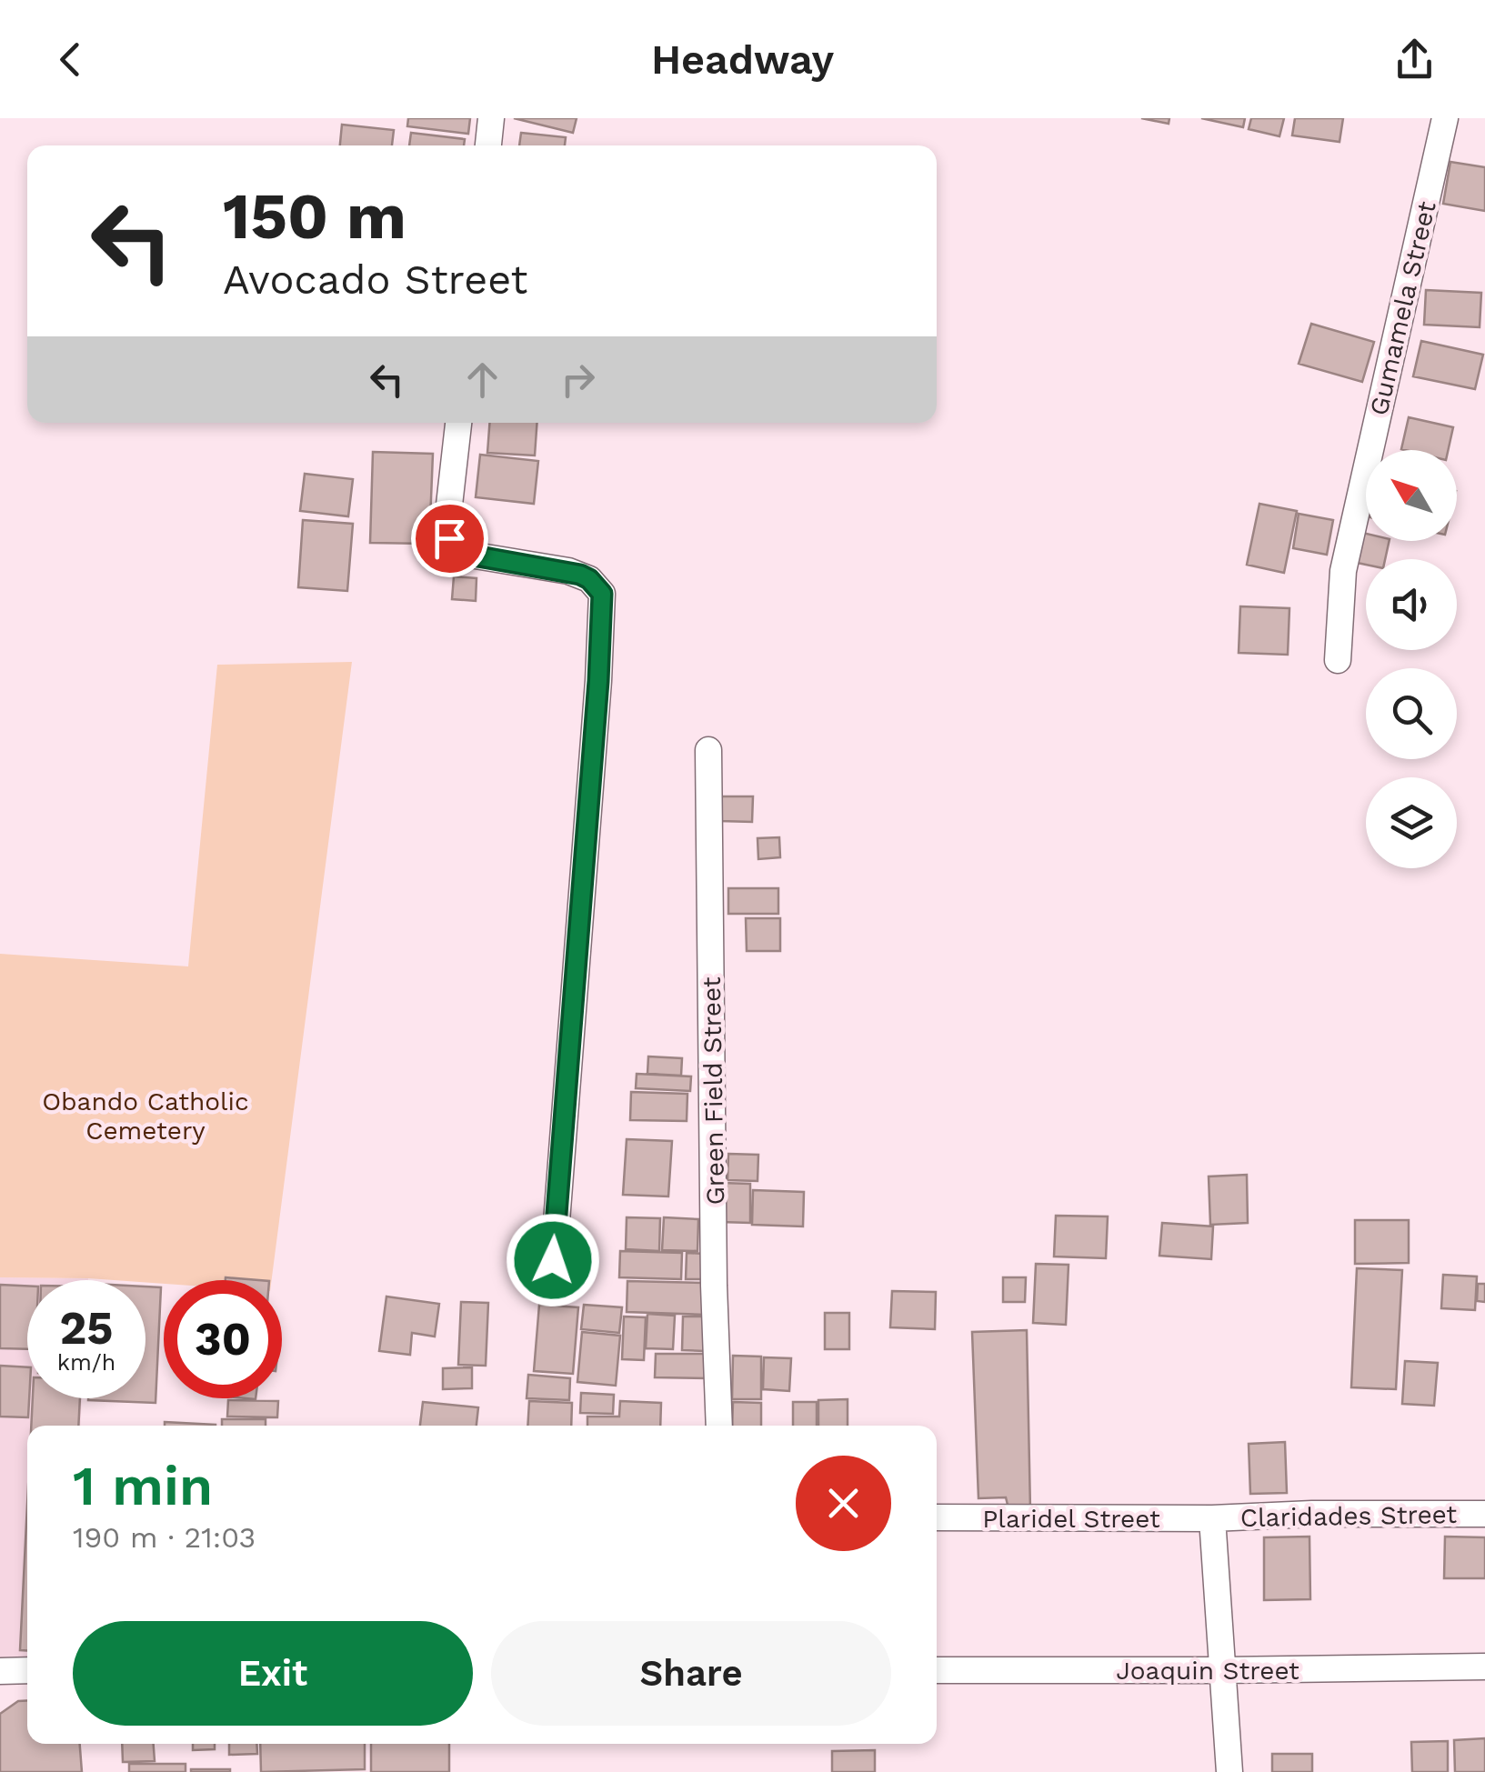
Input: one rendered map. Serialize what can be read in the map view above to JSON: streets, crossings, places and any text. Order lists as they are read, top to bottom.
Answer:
{
  "streets": {
    "street": [
      "Gumamela Street",
      "Green Field Street",
      "Claridades Street",
      "Plaridel Street",
      "Joaquin Street"
    ]
  },
  "crossings": [
    ["Claridades Street", "Plaridel Street"]
  ],
  "parks": ["Obando Catholic Cemetery"],
  "north": "top left",
  "page": {
    "header": "Headway",
    "turn": ["150 m", "Avocado Street"],
    "speed": "25 km/h",
    "limit": "30",
    "heading": ["1 min", "190 m · 21:03"],
    "buttons": ["Exit", "Share"]
  }
}
